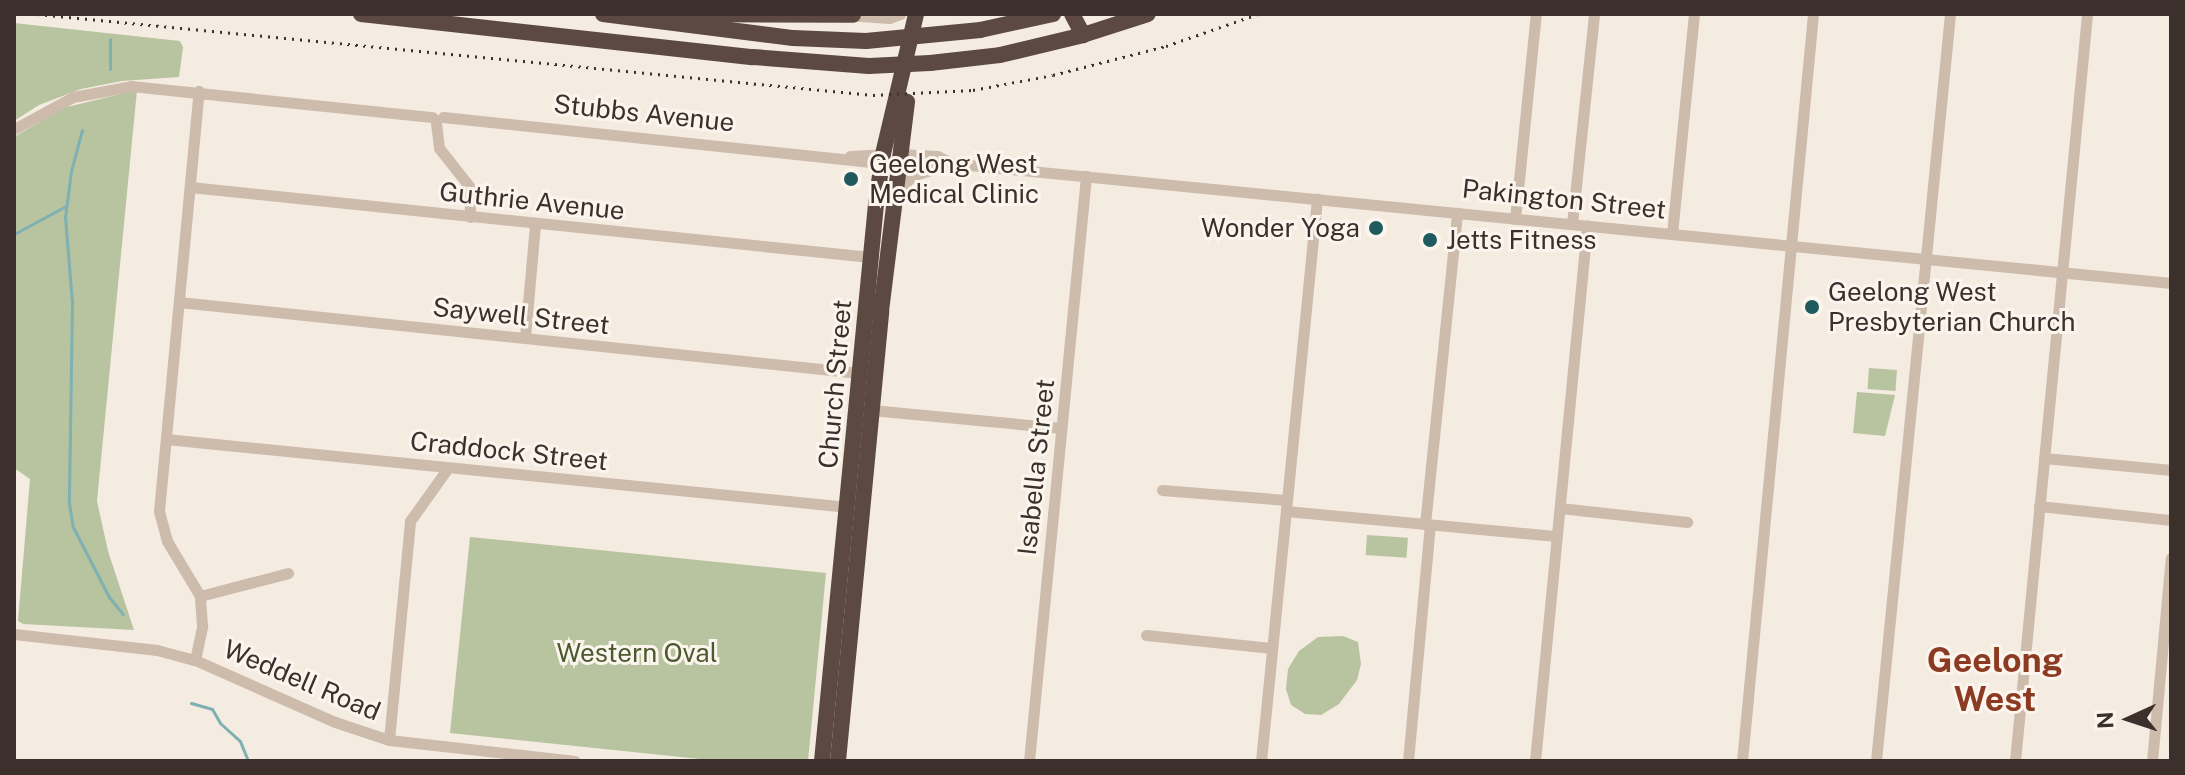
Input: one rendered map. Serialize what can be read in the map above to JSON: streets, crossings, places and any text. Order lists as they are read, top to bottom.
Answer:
{
  "streets": {
    "highway": ["Church Street"],
    "street": [
      "Stubbs Avenue",
      "Pakington Street",
      "Guthrie Avenue",
      "Saywell Street",
      "Craddock Street",
      "Isabella Street",
      "Weddell Road"
    ]
  },
  "crossings": [
    ["Stubbs Avenue", "Pakington Street"],
    ["Stubbs Avenue", "Church Street"],
    ["Pakington Street", "Church Street"],
    ["Pakington Street", "Isabella Street"],
    ["Guthrie Avenue", "Church Street"],
    ["Saywell Street", "Church Street"],
    ["Church Street", "Craddock Street"]
  ],
  "districts": ["Geelong West"],
  "parks": ["Western Oval"],
  "places": [
    "Geelong West Medical Clinic",
    "Wonder Yoga",
    "Jetts Fitness",
    "Geelong West Presbyterian Church"
  ],
  "north": "left"
}
